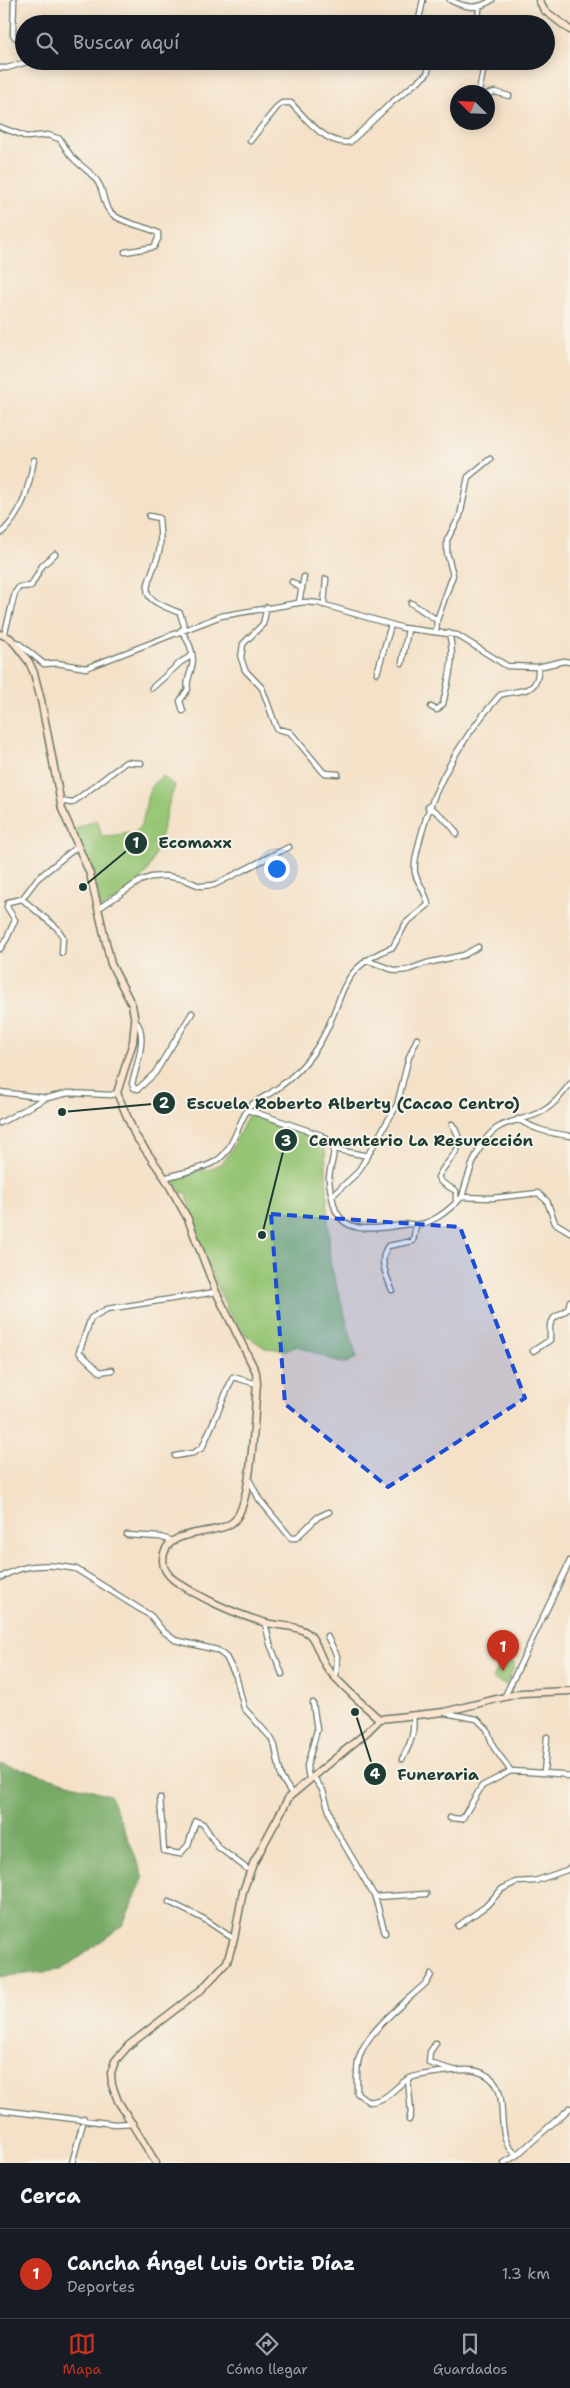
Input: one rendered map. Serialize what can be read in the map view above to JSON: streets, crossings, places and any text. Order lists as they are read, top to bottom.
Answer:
{
  "places": [
    "Ecomaxx",
    "Escuela Roberto Alberty (Cacao Centro)",
    "Cementerio La Resurección",
    "Funeraria"
  ],
  "north": "top left",
  "page": {
    "search": "Buscar aquí",
    "pins": "1",
    "heading": "Cerca",
    "list": [
      {
        "mark": "1",
        "name": "Cancha Ángel Luis Ortiz Díaz",
        "note": "Deportes",
        "value": "1.3 km"
      }
    ],
    "nav": ["Mapa", "Cómo llegar", "Guardados"]
  }
}
